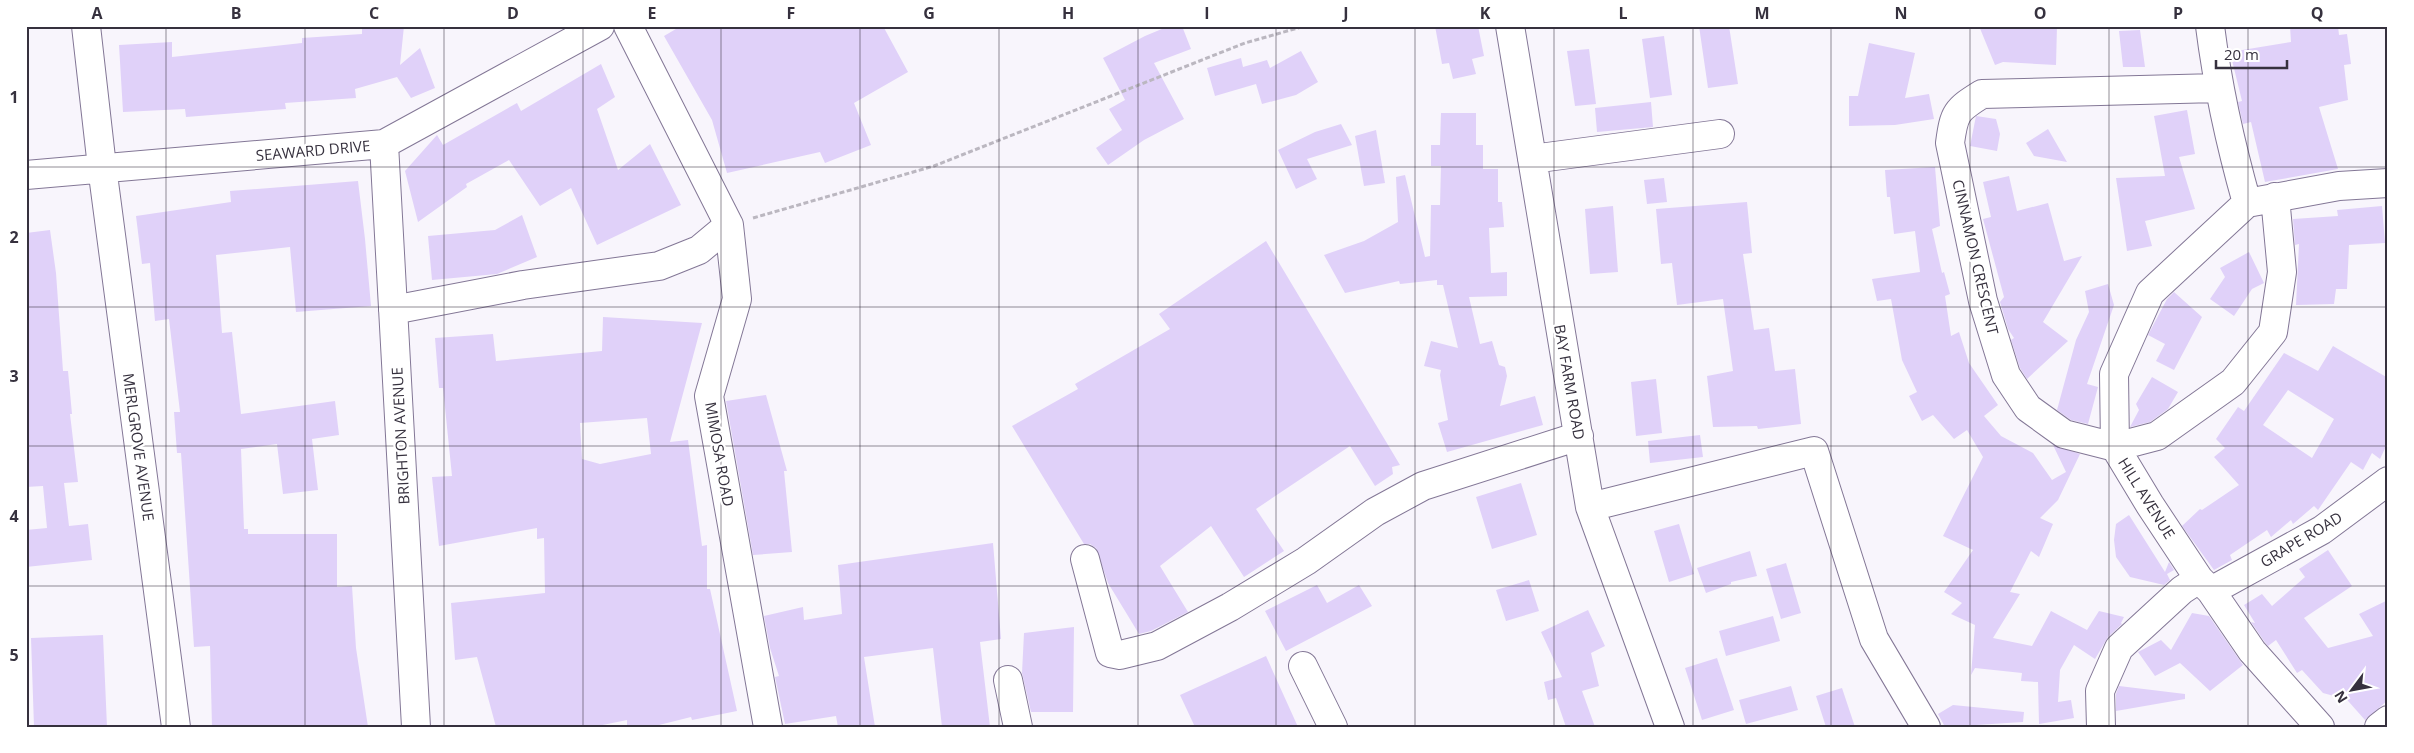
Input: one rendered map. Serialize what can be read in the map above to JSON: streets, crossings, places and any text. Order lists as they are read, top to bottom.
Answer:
{
  "streets": {
    "street": [
      "SEAWARD DRIVE",
      "CINNAMON CRESCENT",
      "BAY FARM ROAD",
      "BRIGHTON AVENUE",
      "MERLGROVE AVENUE",
      "MIMOSA ROAD",
      "HILL AVENUE",
      "GRAPE ROAD"
    ]
  },
  "crossings": [
    ["SEAWARD DRIVE", "BRIGHTON AVENUE"],
    ["SEAWARD DRIVE", "MERLGROVE AVENUE"],
    ["CINNAMON CRESCENT", "HILL AVENUE"],
    ["HILL AVENUE", "GRAPE ROAD"]
  ],
  "scale_bar": "20 m",
  "north": "bottom left",
  "grid": {
    "columns": [
      "A",
      "B",
      "C",
      "D",
      "E",
      "F",
      "G",
      "H",
      "I",
      "J",
      "K",
      "L",
      "M",
      "N",
      "O",
      "P",
      "Q"
    ],
    "rows": [
      "1",
      "2",
      "3",
      "4",
      "5"
    ]
  }
}
